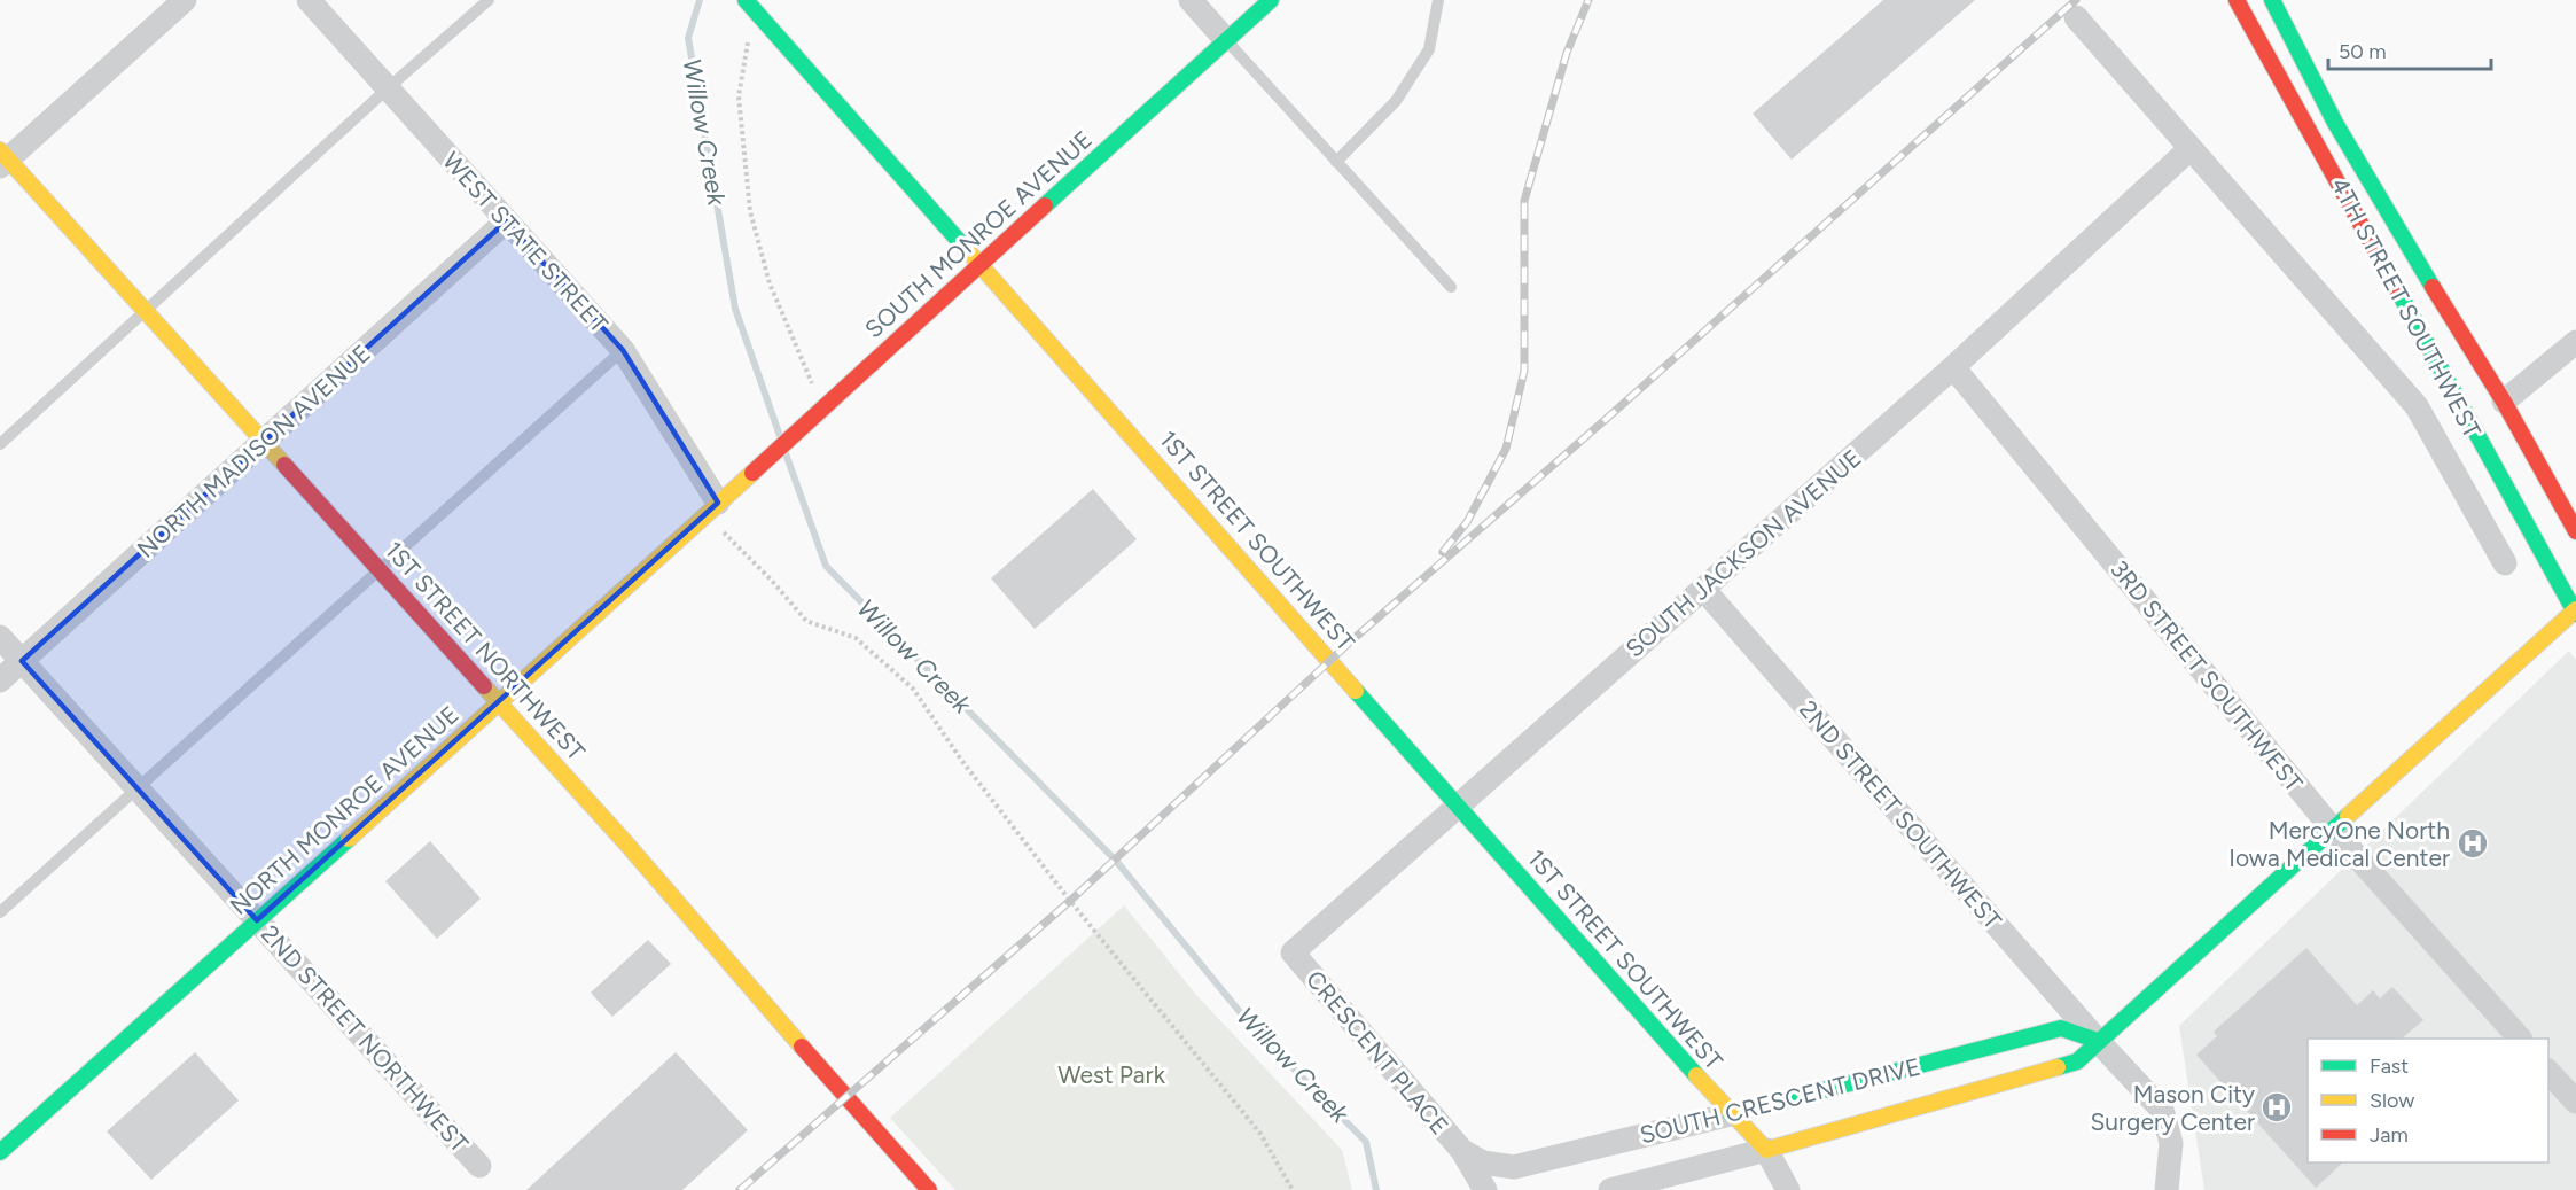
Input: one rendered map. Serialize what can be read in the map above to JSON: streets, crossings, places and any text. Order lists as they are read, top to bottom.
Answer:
{
  "streets": {
    "main road": [
      "SOUTH MONROE AVENUE",
      "4TH STREET SOUTHWEST",
      "1ST STREET SOUTHWEST",
      "1ST STREET NORTHWEST",
      "NORTH MONROE AVENUE",
      "SOUTH CRESCENT DRIVE"
    ],
    "street": [
      "WEST STATE STREET",
      "NORTH MADISON AVENUE",
      "SOUTH JACKSON AVENUE",
      "3RD STREET SOUTHWEST",
      "2ND STREET SOUTHWEST",
      "2ND STREET NORTHWEST",
      "CRESCENT PLACE"
    ]
  },
  "crossings": [
    ["SOUTH MONROE AVENUE", "WEST STATE STREET"],
    ["SOUTH MONROE AVENUE", "1ST STREET SOUTHWEST"],
    ["SOUTH MONROE AVENUE", "NORTH MONROE AVENUE"],
    ["WEST STATE STREET", "NORTH MADISON AVENUE"],
    ["WEST STATE STREET", "NORTH MONROE AVENUE"],
    ["4TH STREET SOUTHWEST", "SOUTH JACKSON AVENUE"],
    ["4TH STREET SOUTHWEST", "SOUTH CRESCENT DRIVE"],
    ["NORTH MADISON AVENUE", "1ST STREET NORTHWEST"],
    ["NORTH MADISON AVENUE", "2ND STREET NORTHWEST"],
    ["1ST STREET SOUTHWEST", "SOUTH JACKSON AVENUE"],
    ["1ST STREET SOUTHWEST", "SOUTH CRESCENT DRIVE"],
    ["SOUTH JACKSON AVENUE", "3RD STREET SOUTHWEST"],
    ["SOUTH JACKSON AVENUE", "2ND STREET SOUTHWEST"],
    ["SOUTH JACKSON AVENUE", "CRESCENT PLACE"],
    ["1ST STREET NORTHWEST", "NORTH MONROE AVENUE"],
    ["3RD STREET SOUTHWEST", "SOUTH CRESCENT DRIVE"],
    ["NORTH MONROE AVENUE", "2ND STREET NORTHWEST"],
    ["2ND STREET SOUTHWEST", "SOUTH CRESCENT DRIVE"],
    ["CRESCENT PLACE", "SOUTH CRESCENT DRIVE"]
  ],
  "water": ["Willow Creek"],
  "parks": ["West Park"],
  "places": {
    "hospital": ["MercyOne North Iowa Medical Center", "Mason City Surgery Center"]
  },
  "legend": ["Fast", "Slow", "Jam"],
  "scale_bar": "50 m"
}
